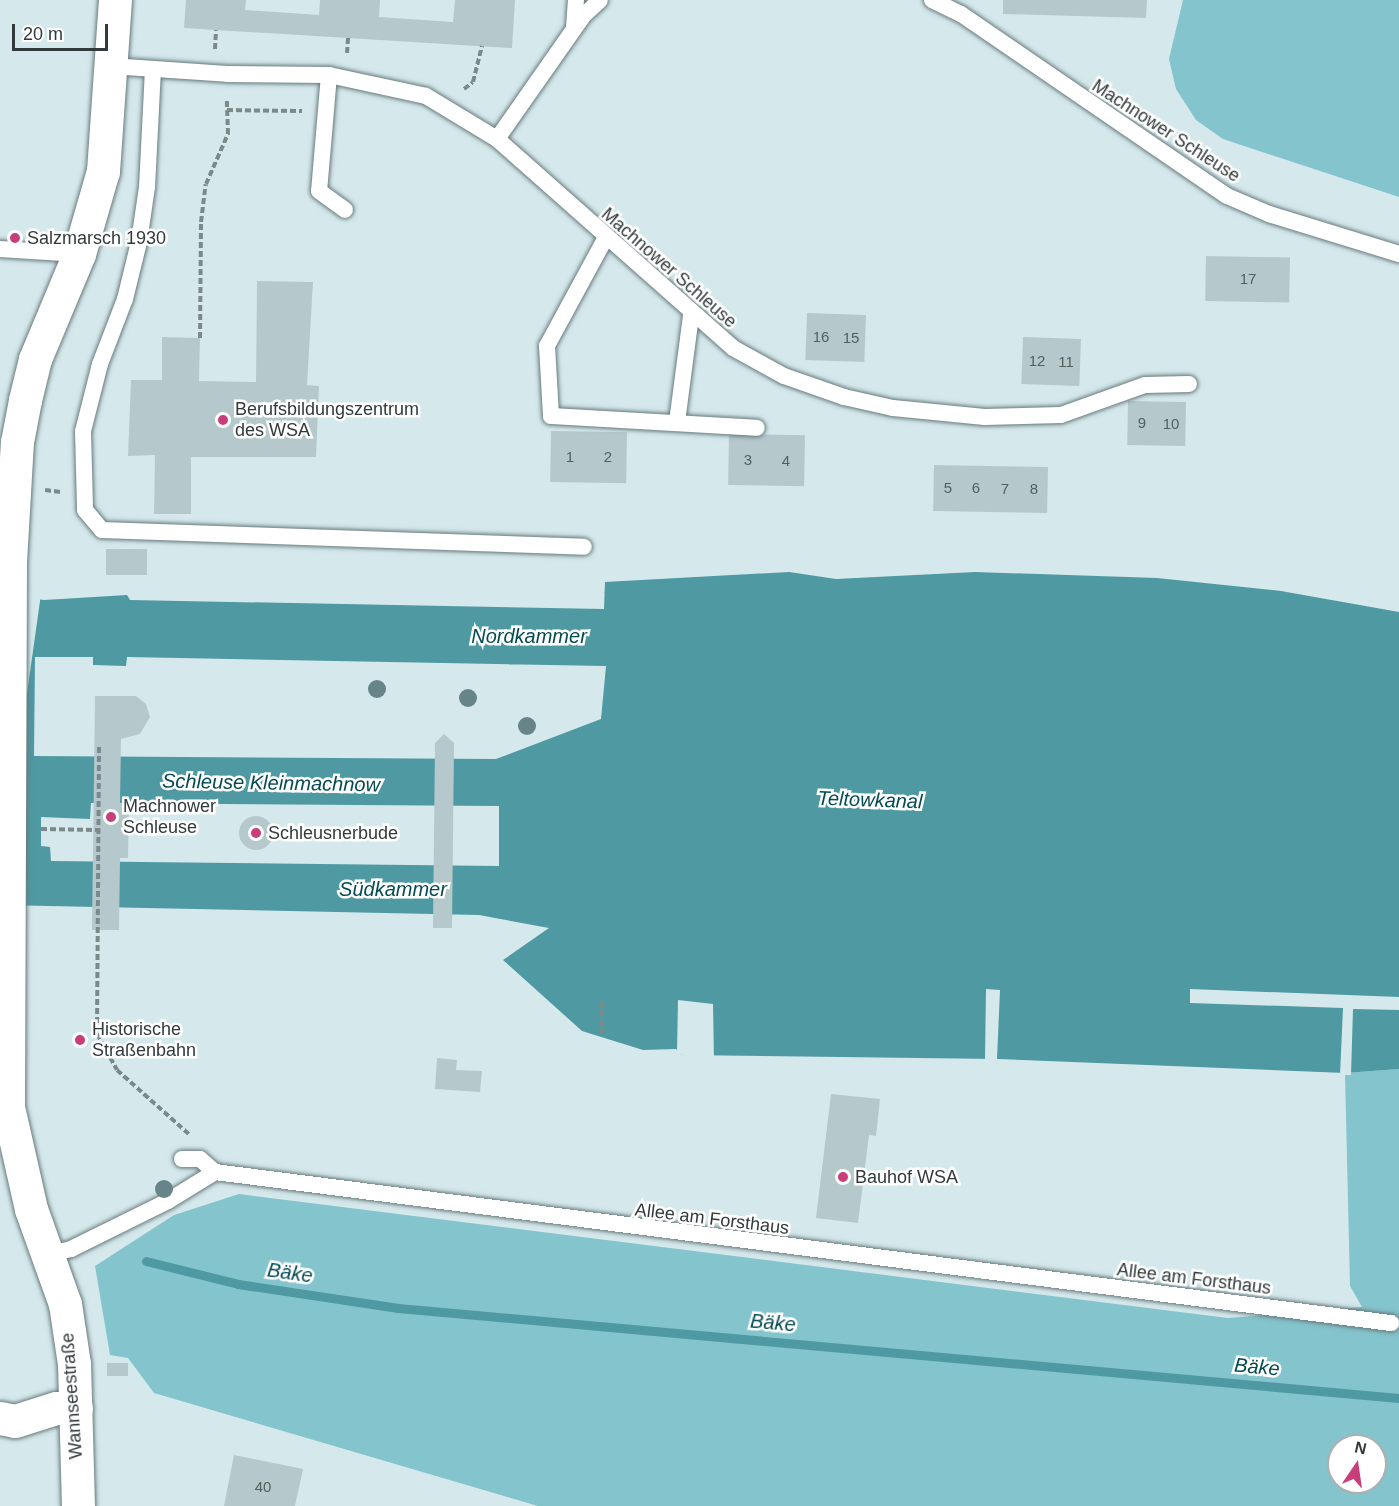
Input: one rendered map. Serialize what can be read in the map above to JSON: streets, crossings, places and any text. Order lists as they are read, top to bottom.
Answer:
{
  "streets": {
    "street": ["Wannseestraße"],
    "lane": ["Machnower Schleuse", "Allee am Forsthaus"]
  },
  "crossings": [
    ["Machnower Schleuse", "Wannseestraße"]
  ],
  "water": [
    "Nordkammer",
    "Schleuse Kleinmachnow",
    "Teltowkanal",
    "Südkammer",
    "Bäke"
  ],
  "places": [
    "Salzmarsch 1930",
    "Berufsbildungszentrum des WSA",
    "Machnower Schleuse",
    "Schleusnerbude",
    "Historische Straßenbahn",
    "Bauhof WSA"
  ],
  "house_numbers": [
    "17",
    "16",
    "15",
    "12",
    "11",
    "9",
    "10",
    "1",
    "2",
    "3",
    "4",
    "5",
    "6",
    "7",
    "8",
    "40"
  ],
  "scale_bar": "20 m",
  "north": "top"
}
